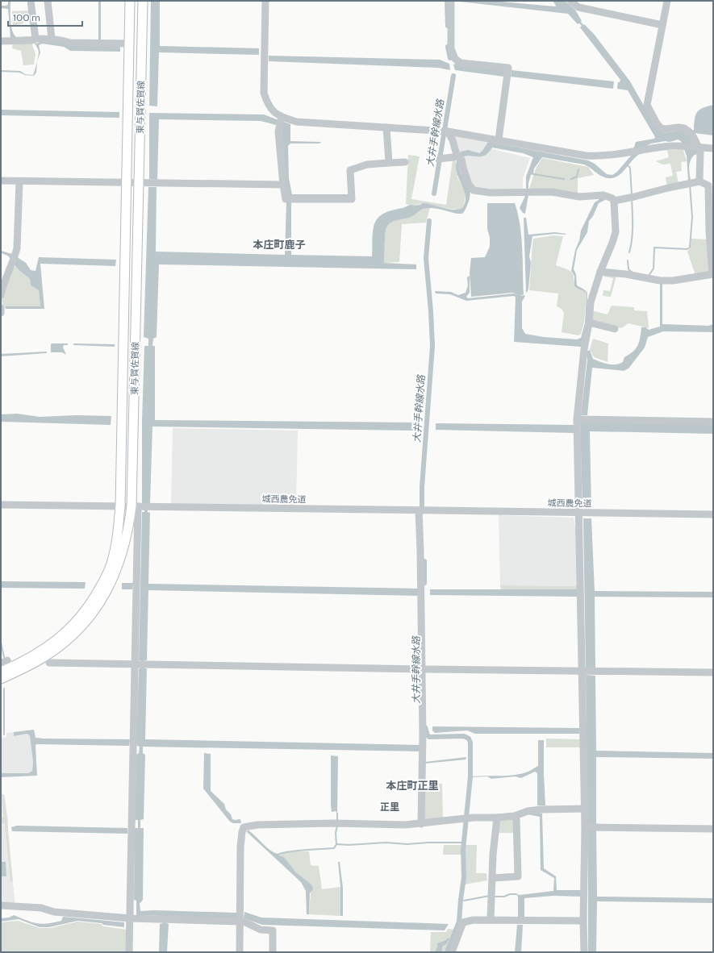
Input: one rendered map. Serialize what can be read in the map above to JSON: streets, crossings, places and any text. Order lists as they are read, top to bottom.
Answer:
{
  "streets": {
    "main road": ["東与賀佐賀線"],
    "street": ["城西農免道"]
  },
  "crossings": [
    ["東与賀佐賀線", "城西農免道"]
  ],
  "districts": ["本庄町鹿子", "本庄町正里", "正里"],
  "water": ["大井手幹線水路"],
  "scale_bar": "100 m"
}
